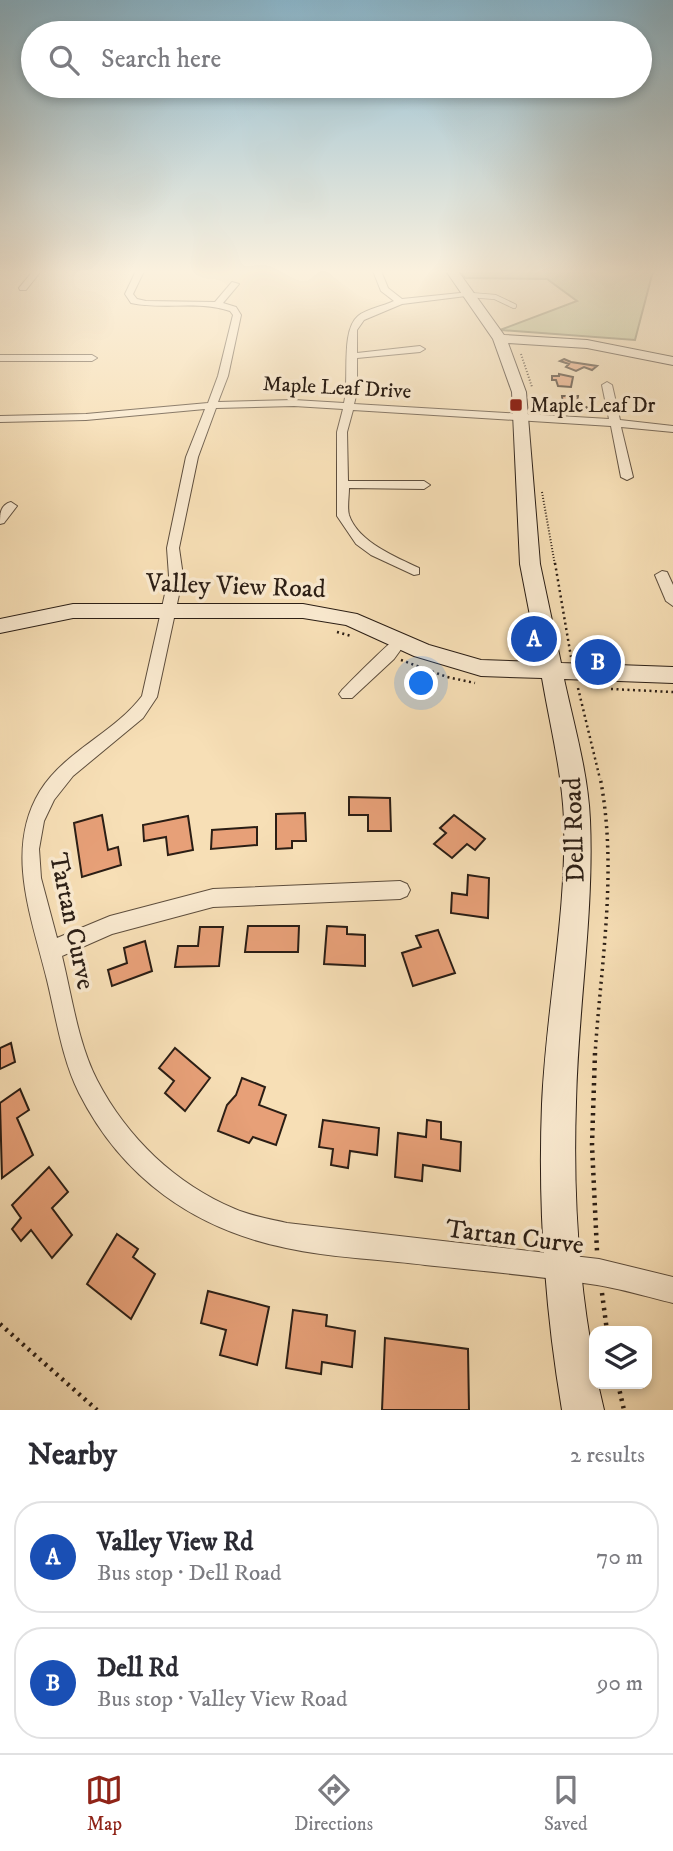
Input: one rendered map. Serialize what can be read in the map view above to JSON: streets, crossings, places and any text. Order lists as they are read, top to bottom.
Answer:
{
  "streets": {
    "street": [
      "Maple Leaf Drive",
      "Valley View Road",
      "Dell Road",
      "Tartan Curve"
    ]
  },
  "crossings": [
    ["Maple Leaf Drive", "Dell Road"],
    ["Maple Leaf Drive", "Tartan Curve"],
    ["Valley View Road", "Dell Road"],
    ["Valley View Road", "Tartan Curve"],
    ["Dell Road", "Tartan Curve"]
  ],
  "places": {
    "transit": ["Maple Leaf Dr"]
  },
  "page": {
    "search": "Search here",
    "pins": ["A", "B"],
    "heading": ["Nearby", "2 results"],
    "list": [
      {
        "mark": "A",
        "name": "Valley View Rd",
        "note": "Bus stop · Dell Road",
        "value": "70 m"
      },
      {
        "mark": "B",
        "name": "Dell Rd",
        "note": "Bus stop · Valley View Road",
        "value": "90 m"
      }
    ],
    "nav": ["Map", "Directions", "Saved"]
  }
}
